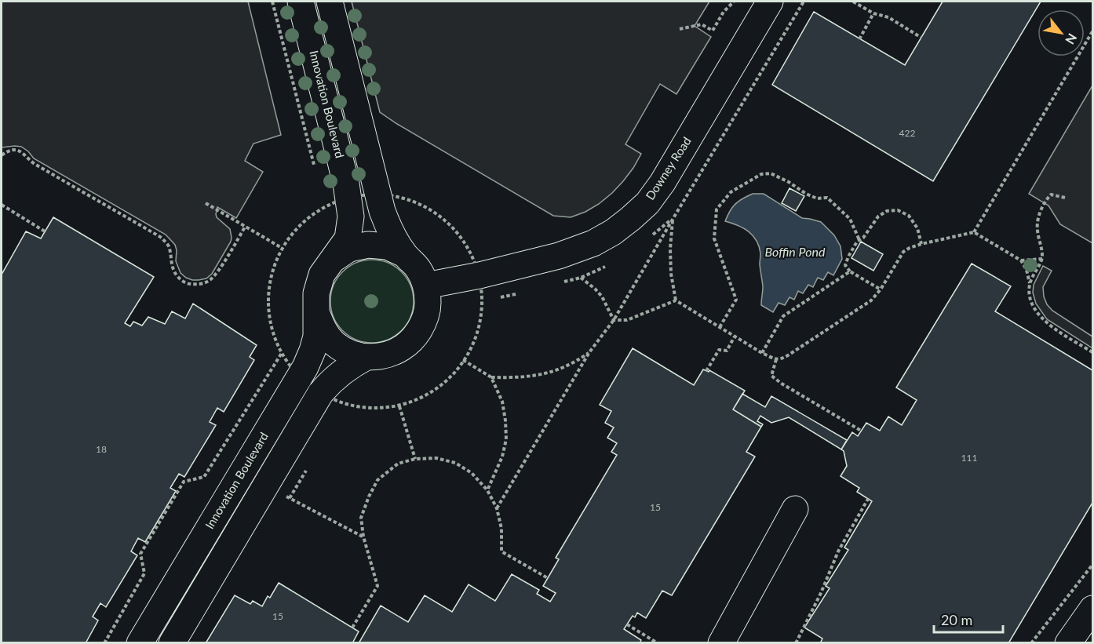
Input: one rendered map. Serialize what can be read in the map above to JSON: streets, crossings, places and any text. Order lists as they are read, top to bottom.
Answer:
{
  "streets": {
    "street": ["Innovation Boulevard", "Downey Road"]
  },
  "crossings": [
    ["Innovation Boulevard", "Downey Road"]
  ],
  "water": ["Boffin Pond"],
  "house_numbers": [
    "422",
    "18",
    "111",
    "15",
    "15"
  ],
  "scale_bar": "20 m",
  "north": "bottom right"
}
